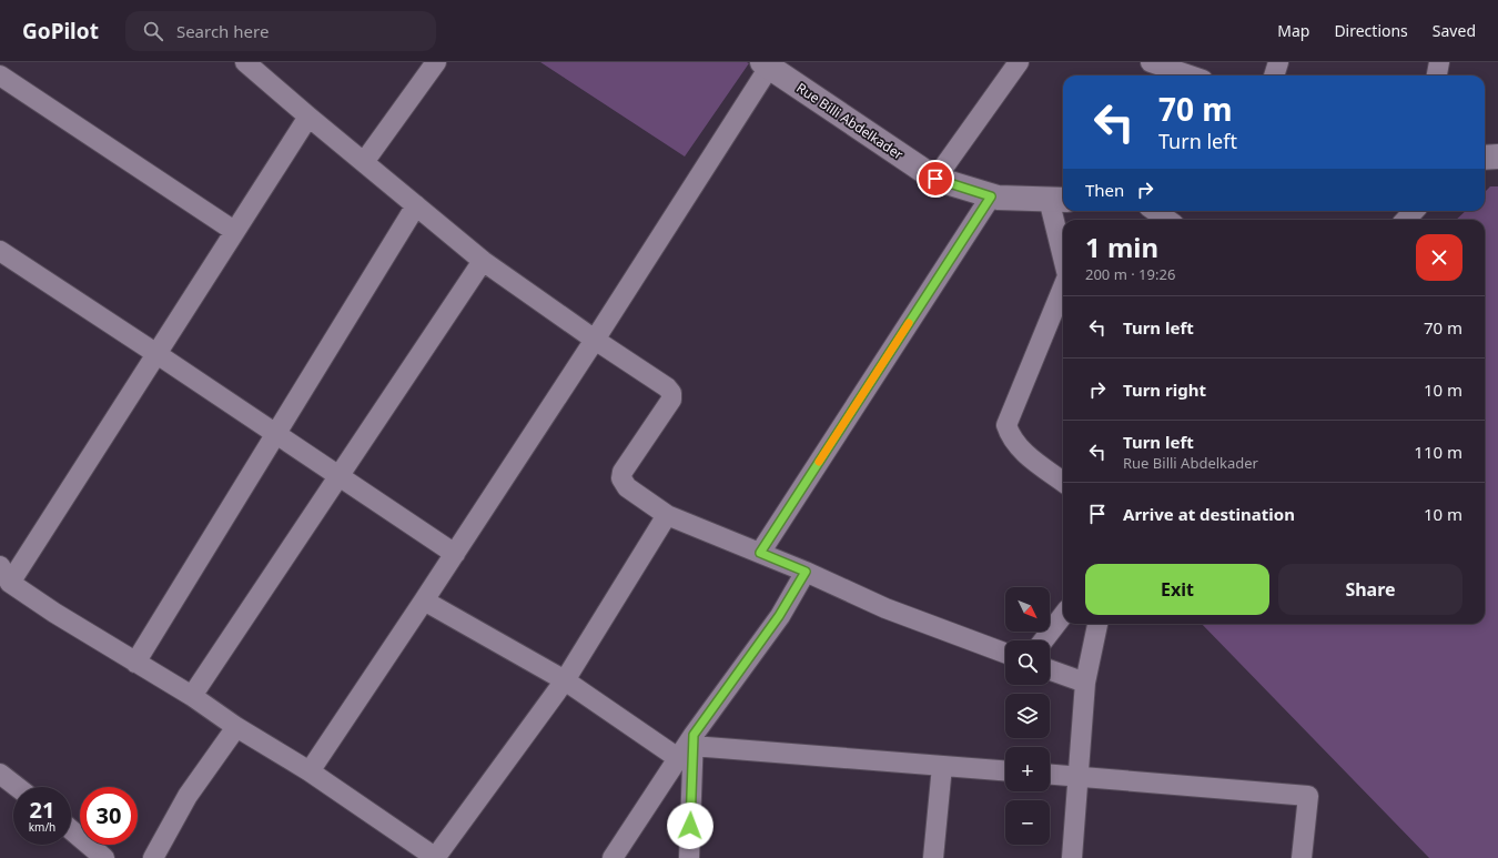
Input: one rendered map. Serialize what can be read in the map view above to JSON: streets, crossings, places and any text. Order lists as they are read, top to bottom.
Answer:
{
  "streets": {
    "street": ["Rue Billi Abdelkader"]
  },
  "north": "bottom right",
  "page": {
    "header": "GoPilot",
    "search": "Search here",
    "nav": ["Map", "Directions", "Saved"],
    "turn": ["70 m", "Turn left"],
    "then": "Then",
    "heading": ["1 min", "200 m · 19:26"],
    "list": [
      {
        "name": "Turn left",
        "value": "70 m"
      },
      {
        "name": "Turn right",
        "value": "10 m"
      },
      {
        "name": "Turn left",
        "note": "Rue Billi Abdelkader",
        "value": "110 m"
      },
      {
        "name": "Arrive at destination",
        "value": "10 m"
      }
    ],
    "buttons": ["Exit", "Share"],
    "map_buttons": ["+", "−"],
    "speed": "21 km/h",
    "limit": "30"
  }
}
